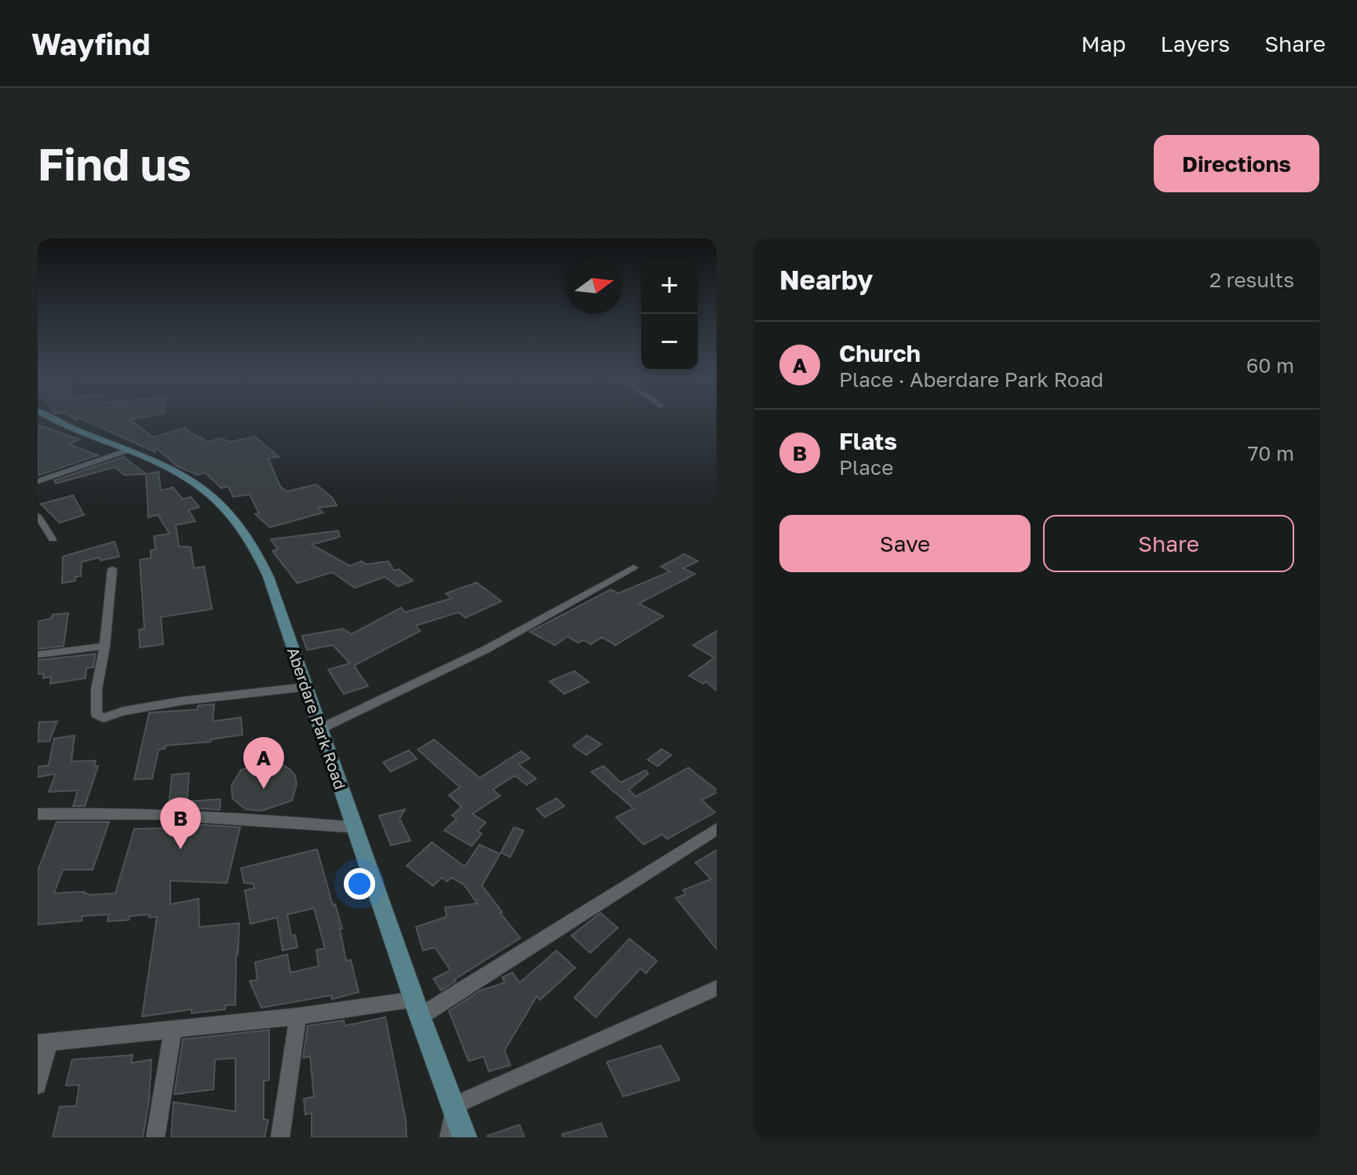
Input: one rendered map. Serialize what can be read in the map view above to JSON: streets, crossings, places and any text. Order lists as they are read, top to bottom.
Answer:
{
  "streets": {
    "street": ["Aberdare Park Road"]
  },
  "north": "right",
  "page": {
    "header": "Wayfind",
    "nav": ["Map", "Layers", "Share"],
    "buttons": [
      "Directions",
      ["Save", "Share"]
    ],
    "title": "Find us",
    "heading": ["Nearby", "2 results"],
    "map_buttons": ["+", "−"],
    "list": [
      {
        "mark": "A",
        "name": "Church",
        "note": "Place · Aberdare Park Road",
        "value": "60 m"
      },
      {
        "mark": "B",
        "name": "Flats",
        "note": "Place",
        "value": "70 m"
      }
    ],
    "pins": ["A", "B"]
  }
}
